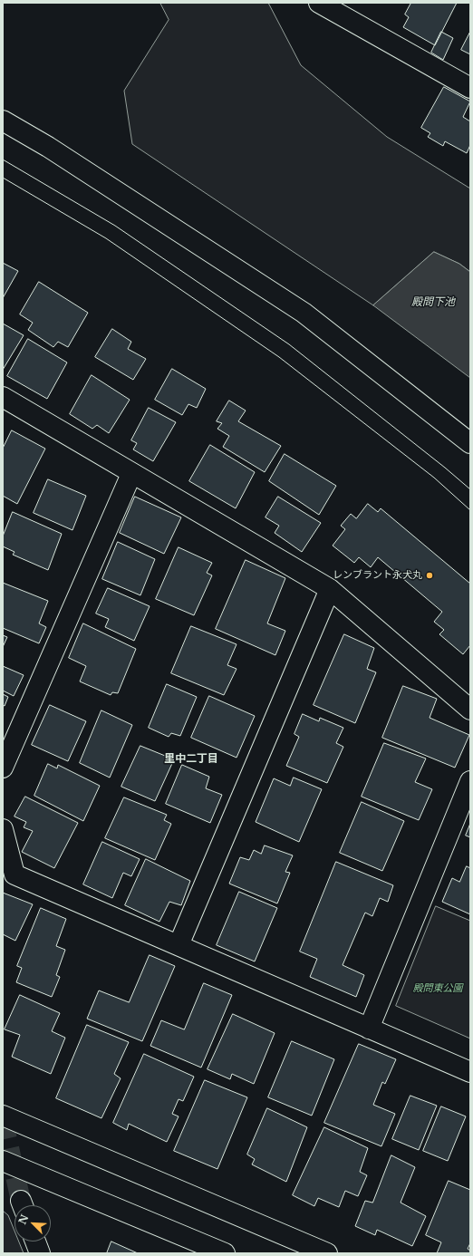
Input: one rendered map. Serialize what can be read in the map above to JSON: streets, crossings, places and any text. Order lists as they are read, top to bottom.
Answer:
{
  "districts": ["里中二丁目"],
  "water": ["殿問下池"],
  "parks": ["殿問東公園"],
  "places": ["レンブラント永犬丸"],
  "north": "top left"
}
